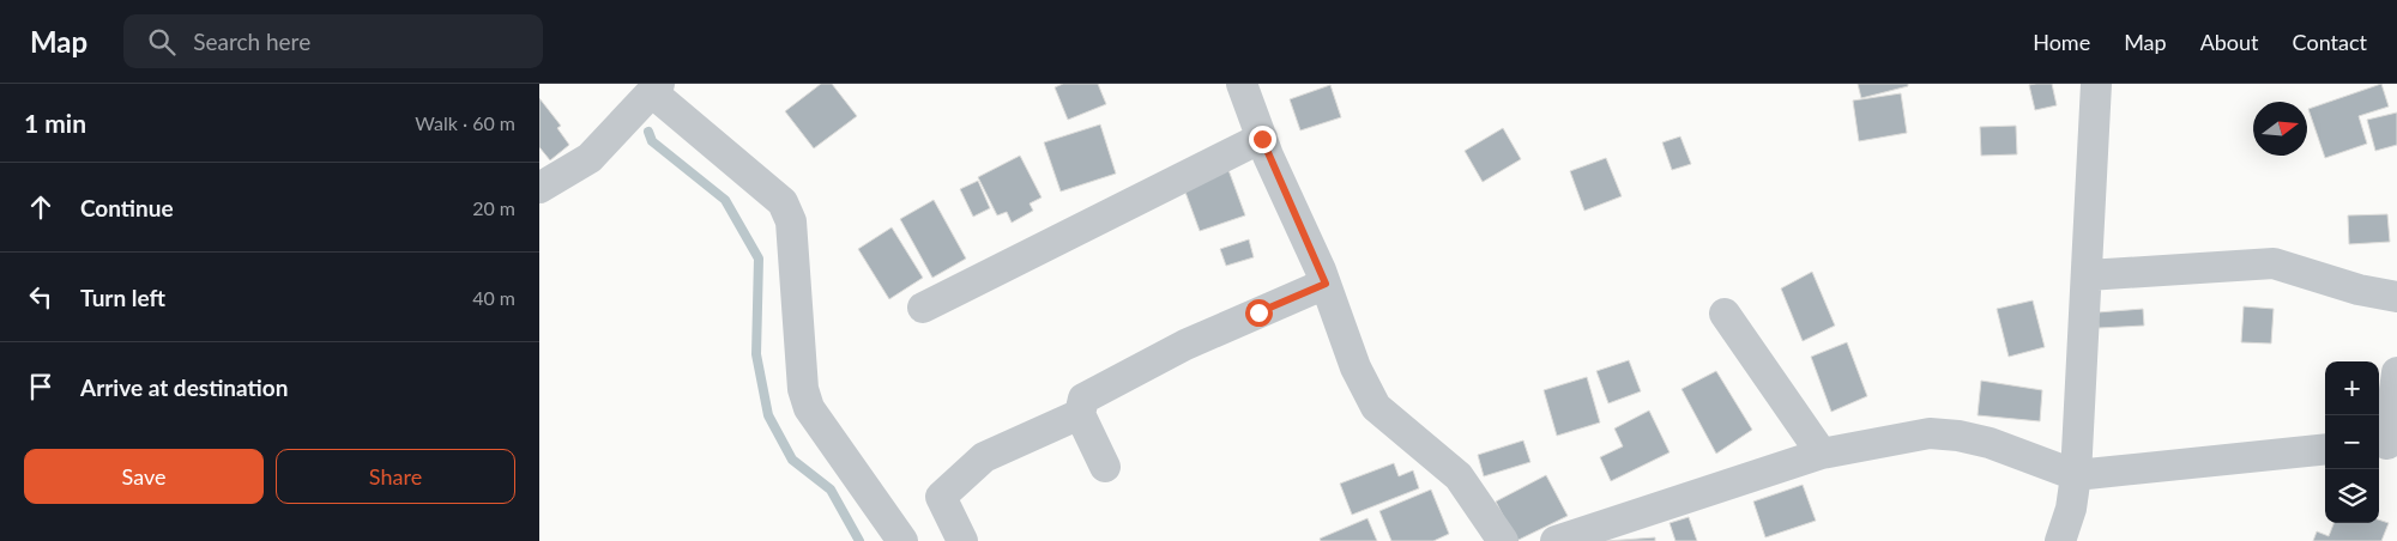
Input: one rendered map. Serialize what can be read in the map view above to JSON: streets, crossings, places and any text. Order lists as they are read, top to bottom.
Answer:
{
  "north": "right",
  "page": {
    "header": "Map",
    "search": "Search here",
    "nav": [
      "Home",
      "Map",
      "About",
      "Contact"
    ],
    "heading": ["1 min", "Walk · 60 m"],
    "list": [
      ["Continue", "20 m"],
      ["Turn left", "40 m"],
      "Arrive at destination"
    ],
    "map_buttons": ["+", "−"],
    "buttons": ["Save", "Share"]
  }
}
